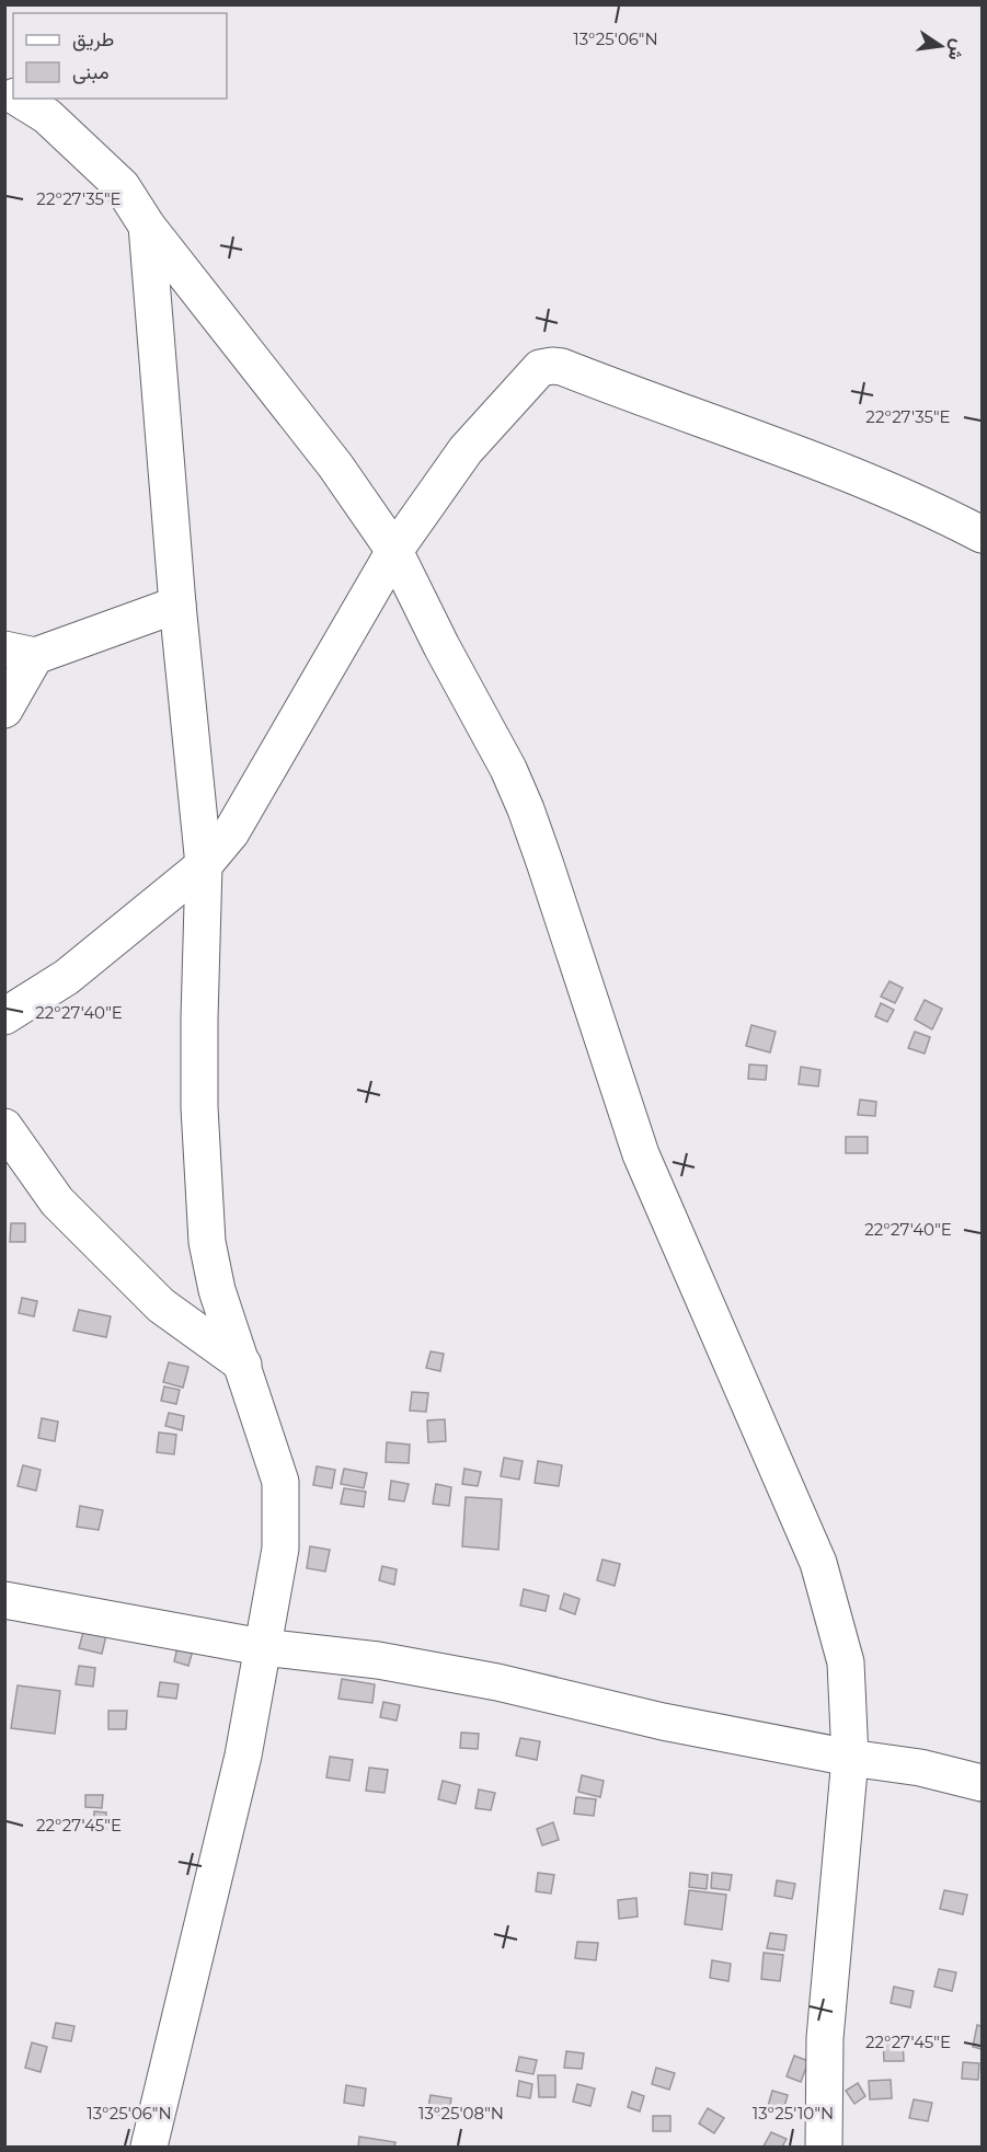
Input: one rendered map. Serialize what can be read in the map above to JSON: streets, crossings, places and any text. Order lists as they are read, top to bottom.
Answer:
{
  "legend": ["طريق", "مبنى"],
  "north": "right",
  "coordinates": [
    "13°25'06\"N",
    "22°27'35\"E",
    "22°27'40\"E",
    "22°27'45\"E",
    "13°25'08\"N",
    "13°25'10\"N"
  ]
}
